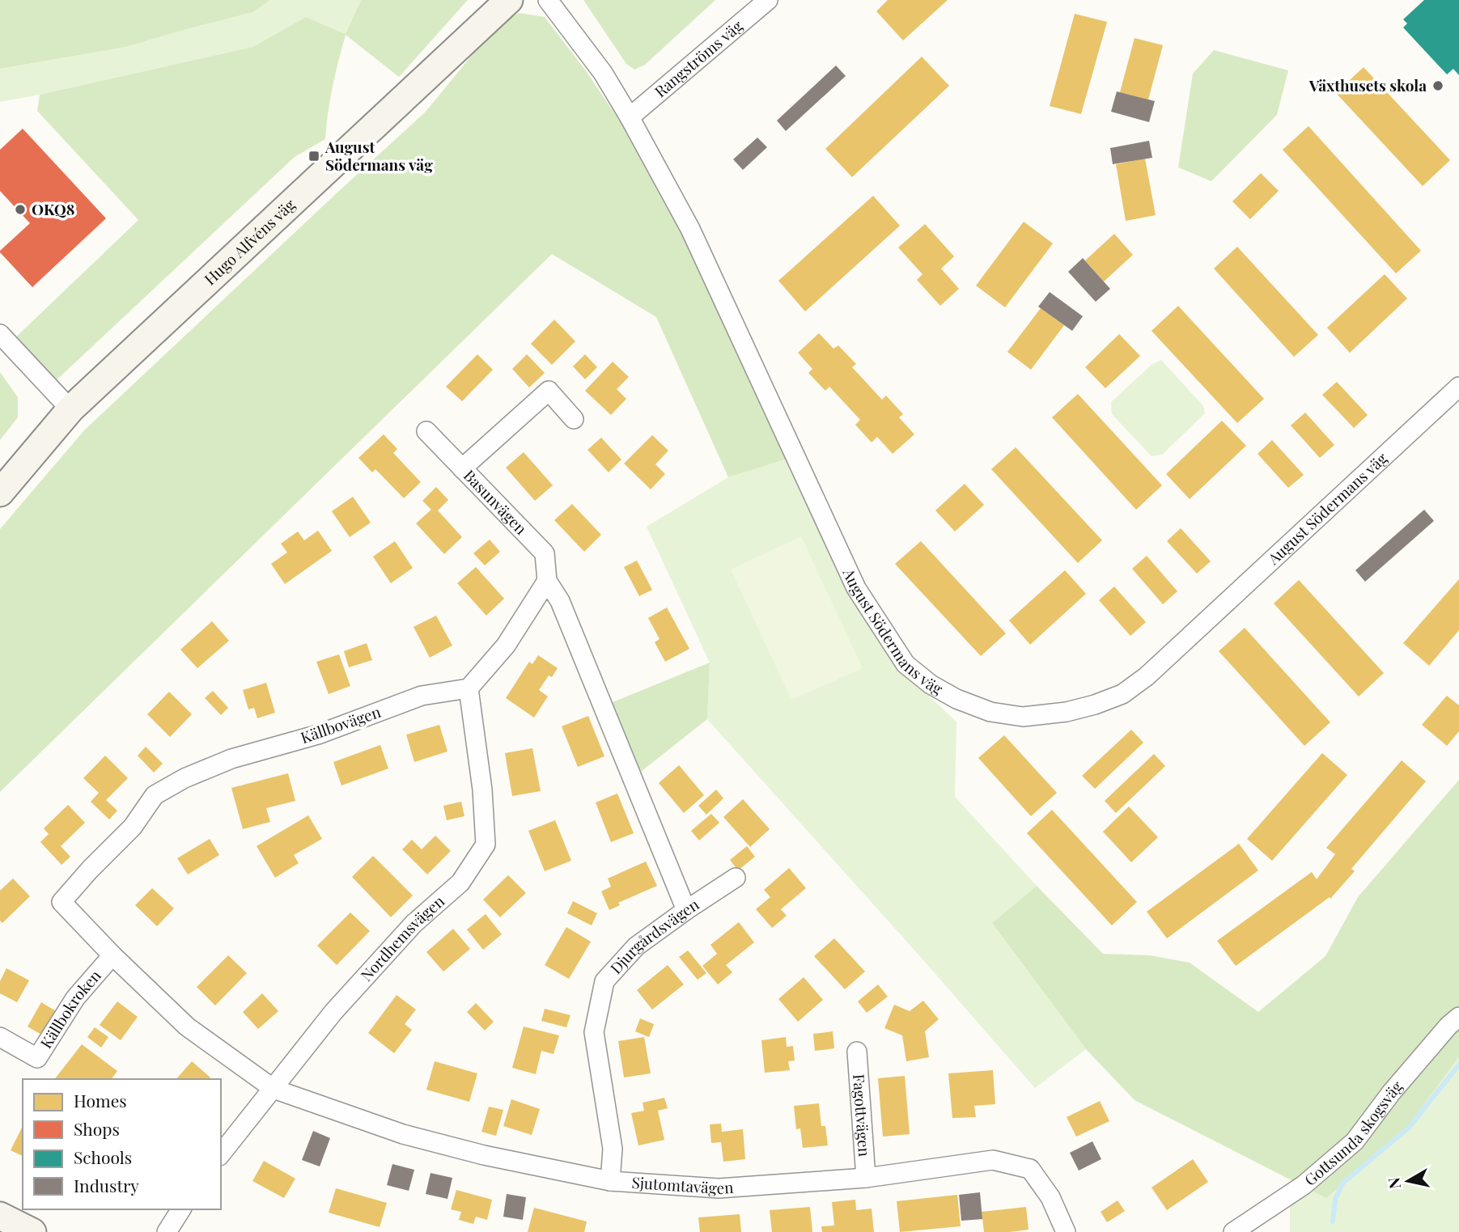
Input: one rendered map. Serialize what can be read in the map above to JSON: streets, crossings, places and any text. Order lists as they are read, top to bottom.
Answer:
{
  "streets": {
    "street": [
      "Rangströms väg",
      "Hugo Alfvéns väg",
      "Basunvägen",
      "August Södermans väg",
      "Källbovägen",
      "Djurgårdsvägen",
      "Nordhemsvägen",
      "Källbokroken",
      "Fagottvägen",
      "Gottsunda skogsväg",
      "Sjutomtavägen"
    ]
  },
  "crossings": [
    ["Rangströms väg", "August Södermans väg"],
    ["Källbovägen", "Nordhemsvägen"],
    ["Källbovägen", "Källbokroken"],
    ["Källbovägen", "Sjutomtavägen"],
    ["Djurgårdsvägen", "Sjutomtavägen"],
    ["Nordhemsvägen", "Sjutomtavägen"],
    ["Fagottvägen", "Sjutomtavägen"]
  ],
  "places": {
    "other": ["Växthusets skola", "OKQ8"],
    "transit": ["August Södermans väg"]
  },
  "legend": [
    "Homes",
    "Shops",
    "Schools",
    "Industry"
  ],
  "north": "left"
}
